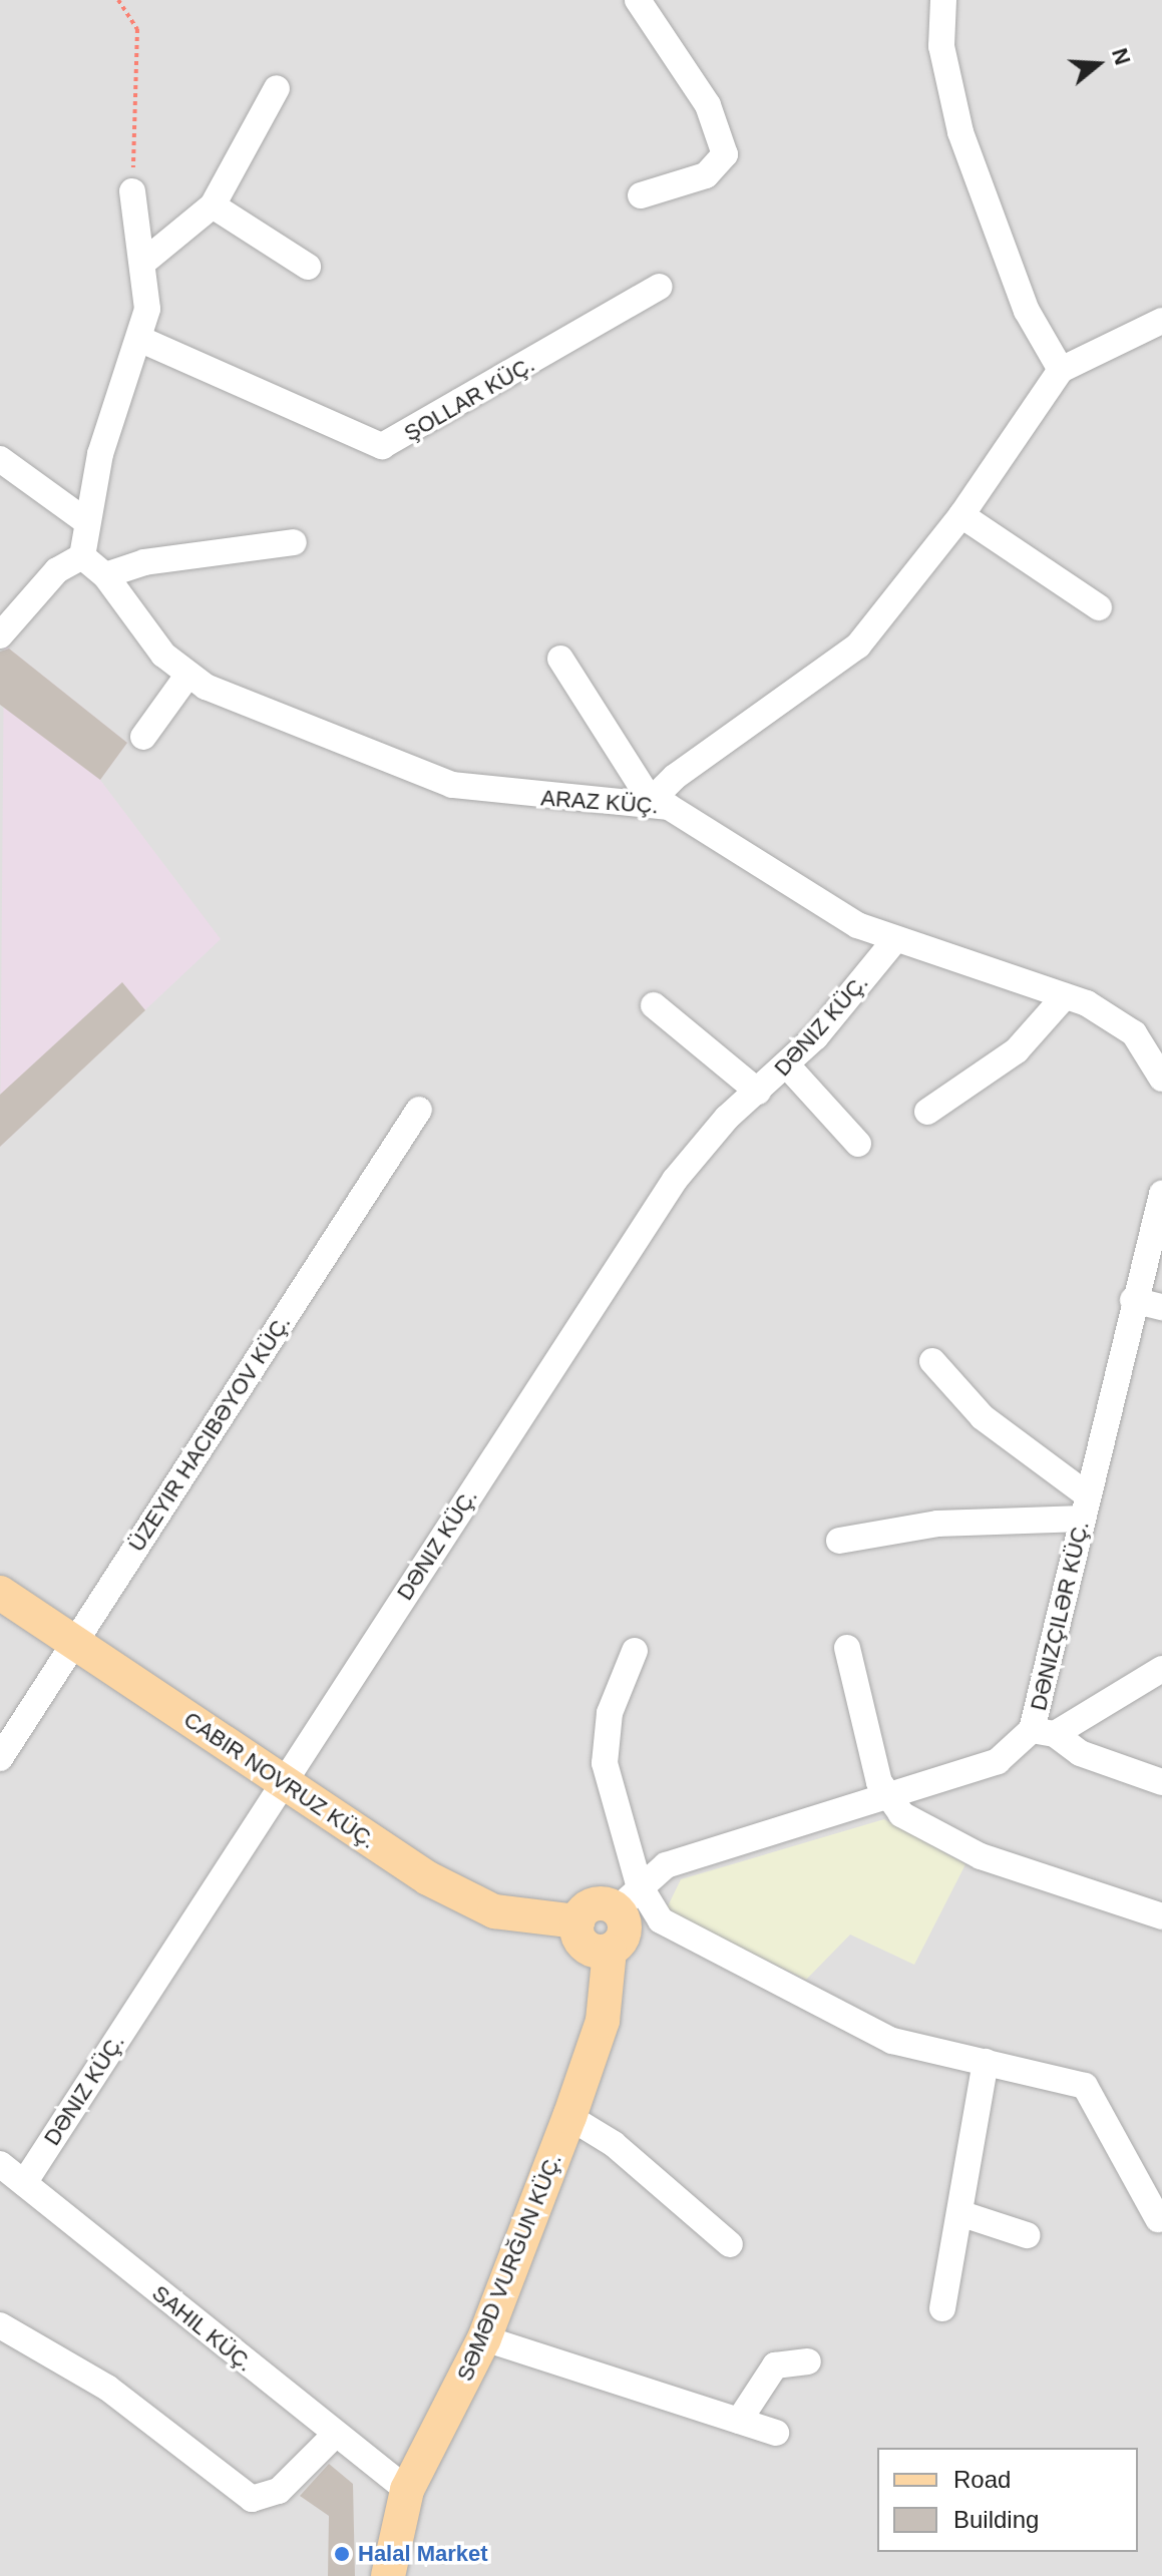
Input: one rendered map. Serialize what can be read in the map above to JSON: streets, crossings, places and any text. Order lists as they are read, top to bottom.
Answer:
{
  "streets": {
    "main road": ["CABIR NOVRUZ KÜÇ.", "SƏMƏD VURĞUN KÜÇ."],
    "street": [
      "ŞOLLAR KÜÇ.",
      "ARAZ KÜÇ.",
      "DӘNIZ KÜÇ.",
      "DӘNIZÇILӘR KÜÇ.",
      "SAHIL KÜÇ."
    ]
  },
  "crossings": [
    ["ARAZ KÜÇ.", "DӘNIZ KÜÇ."],
    ["DӘNIZ KÜÇ.", "CABIR NOVRUZ KÜÇ."],
    ["DӘNIZ KÜÇ.", "SAHIL KÜÇ."],
    ["DӘNIZÇILӘR KÜÇ.", "SƏMƏD VURĞUN KÜÇ."],
    ["SƏMƏD VURĞUN KÜÇ.", "SAHIL KÜÇ."]
  ],
  "places": ["Halal Market"],
  "legend": ["Road", "Building"],
  "north": "right"
}
